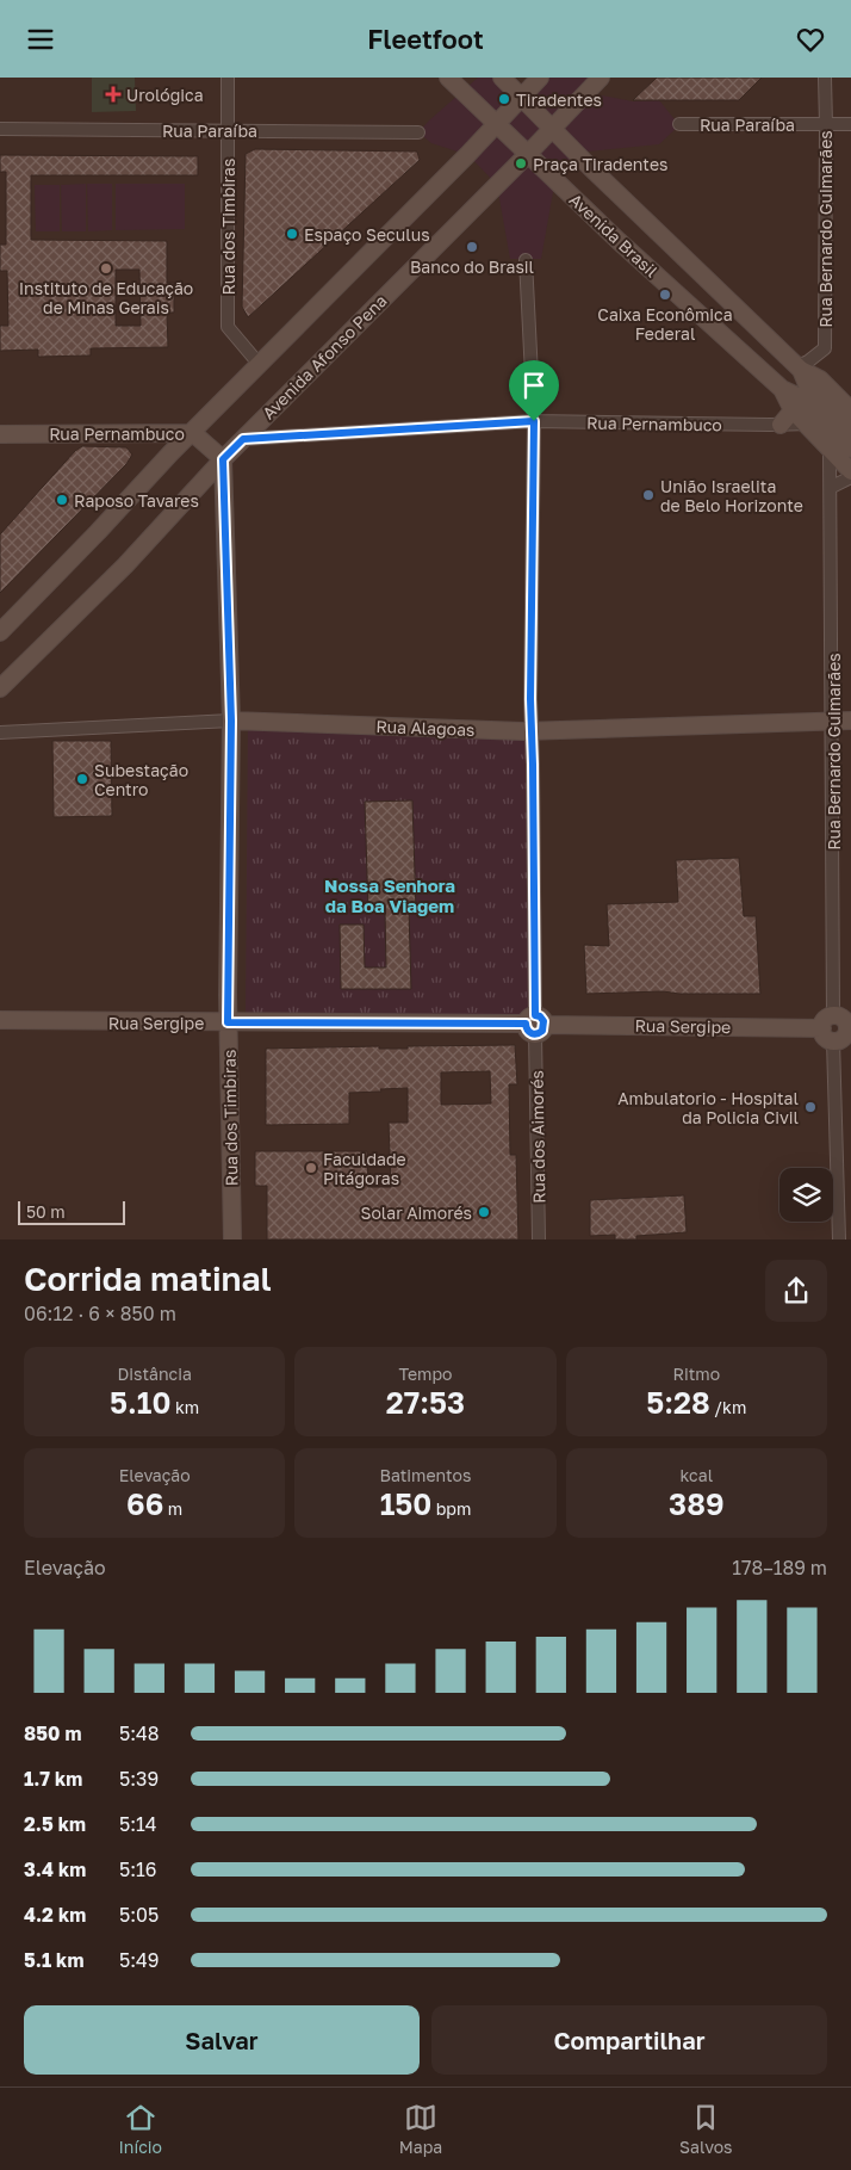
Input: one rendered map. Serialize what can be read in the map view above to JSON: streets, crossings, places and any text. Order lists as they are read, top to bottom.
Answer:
{
  "streets": {
    "main road": [
      "Rua dos Timbiras",
      "Avenida Brasil",
      "Avenida Afonso Pena",
      "Rua Pernambuco",
      "Rua Alagoas",
      "Rua Sergipe"
    ],
    "street": ["Rua Paraíba", "Rua Bernardo Guimarães", "Rua dos Aimorés"]
  },
  "crossings": [
    ["Rua Paraíba", "Rua dos Timbiras"],
    ["Rua Paraíba", "Rua Bernardo Guimarães"],
    ["Rua dos Timbiras", "Avenida Afonso Pena"],
    ["Rua dos Timbiras", "Rua Pernambuco"],
    ["Rua dos Timbiras", "Rua Alagoas"],
    ["Rua dos Timbiras", "Rua Sergipe"],
    ["Rua Bernardo Guimarães", "Avenida Brasil"],
    ["Rua Bernardo Guimarães", "Rua Alagoas"],
    ["Rua Bernardo Guimarães", "Rua Sergipe"],
    ["Avenida Brasil", "Avenida Afonso Pena"],
    ["Avenida Brasil", "Rua Pernambuco"],
    ["Avenida Afonso Pena", "Rua Pernambuco"],
    ["Rua Pernambuco", "Rua dos Aimorés"],
    ["Rua Alagoas", "Rua dos Aimorés"],
    ["Rua Sergipe", "Rua dos Aimorés"]
  ],
  "districts": ["Nossa Senhora da Boa Viagem"],
  "places": {
    "health": ["Urológica"],
    "other": [
      "Tiradentes",
      "Praça Tiradentes",
      "Espaço Seculus",
      "Banco do Brasil",
      "Instituto de Educação de Minas Gerais",
      "Caixa Econômica Federal",
      "União Israelita de Belo Horizonte",
      "Raposo Tavares",
      "Subestação Centro",
      "Ambulatorio - Hospital da Policia Civil",
      "Faculdade Pitágoras",
      "Solar Aimorés"
    ]
  },
  "scale_bar": "50 m",
  "page": {
    "header": "Fleetfoot",
    "scale": "50 m",
    "heading": ["Corrida matinal", "06:12 · 6 × 850 m"],
    "stats": [
      ["Distância", "5.10 km"],
      ["Tempo", "27:53"],
      ["Ritmo", "5:28 /km"],
      ["Elevação", "66 m"],
      ["Batimentos", "150 bpm"],
      ["kcal", "389"]
    ],
    "chart": ["Elevação", "178–189 m"],
    "list": [
      {
        "name": "850 m",
        "note": "5:48"
      },
      {
        "name": "1.7 km",
        "note": "5:39"
      },
      {
        "name": "2.5 km",
        "note": "5:14"
      },
      {
        "name": "3.4 km",
        "note": "5:16"
      },
      {
        "name": "4.2 km",
        "note": "5:05"
      },
      {
        "name": "5.1 km",
        "note": "5:49"
      }
    ],
    "buttons": ["Salvar", "Compartilhar"],
    "tabs": ["Início", "Mapa", "Salvos"]
  }
}
